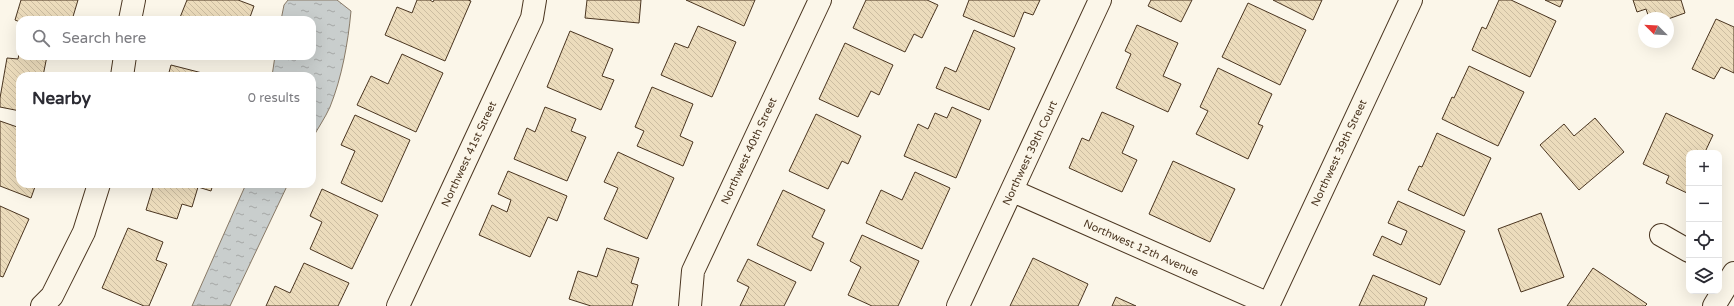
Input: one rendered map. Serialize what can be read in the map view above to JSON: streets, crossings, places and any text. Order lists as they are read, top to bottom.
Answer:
{
  "streets": {
    "street": [
      "Northwest 40th Street",
      "Northwest 39th Court",
      "Northwest 39th Street",
      "Northwest 41st Street",
      "Northwest 12th Avenue"
    ]
  },
  "crossings": [
    ["Northwest 39th Court", "Northwest 12th Avenue"],
    ["Northwest 39th Street", "Northwest 12th Avenue"]
  ],
  "north": "top left",
  "page": {
    "search": "Search here",
    "heading": ["Nearby", "0 results"],
    "map_buttons": ["+", "−"]
  }
}
